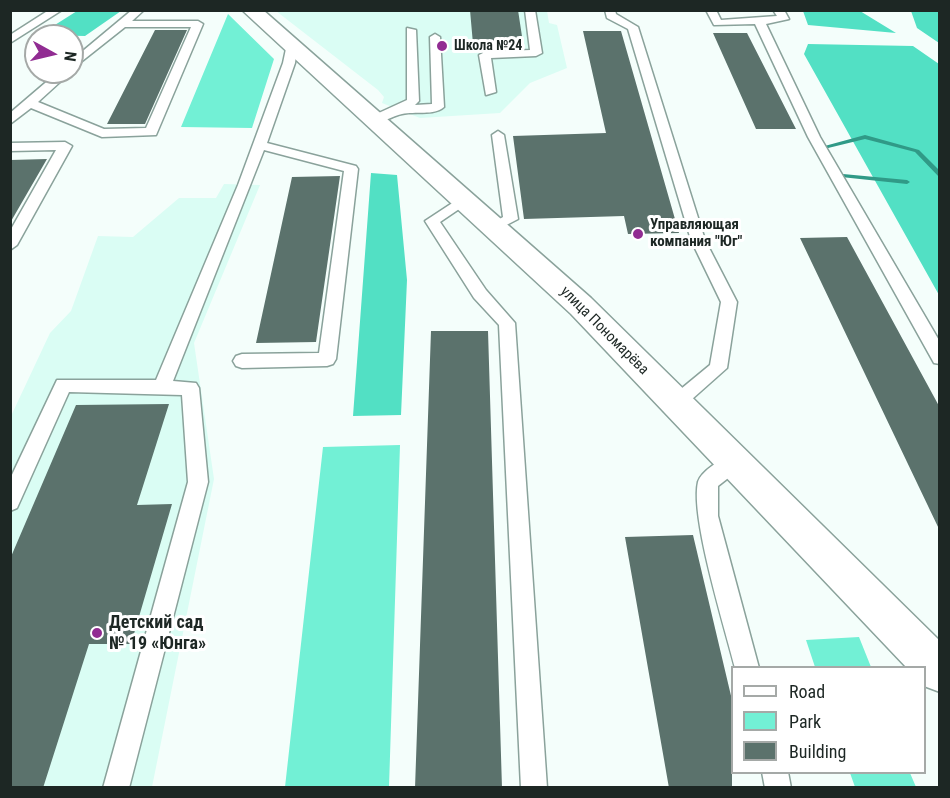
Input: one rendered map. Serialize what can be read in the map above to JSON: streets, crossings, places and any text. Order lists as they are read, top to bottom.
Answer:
{
  "streets": {
    "street": ["улица Пономарёва"]
  },
  "places": ["Школа №24", "Управляющая компания \"Юг\"", "Детский сад № 19 «Юнга»"],
  "legend": ["Road", "Park", "Building"],
  "north": "right"
}
